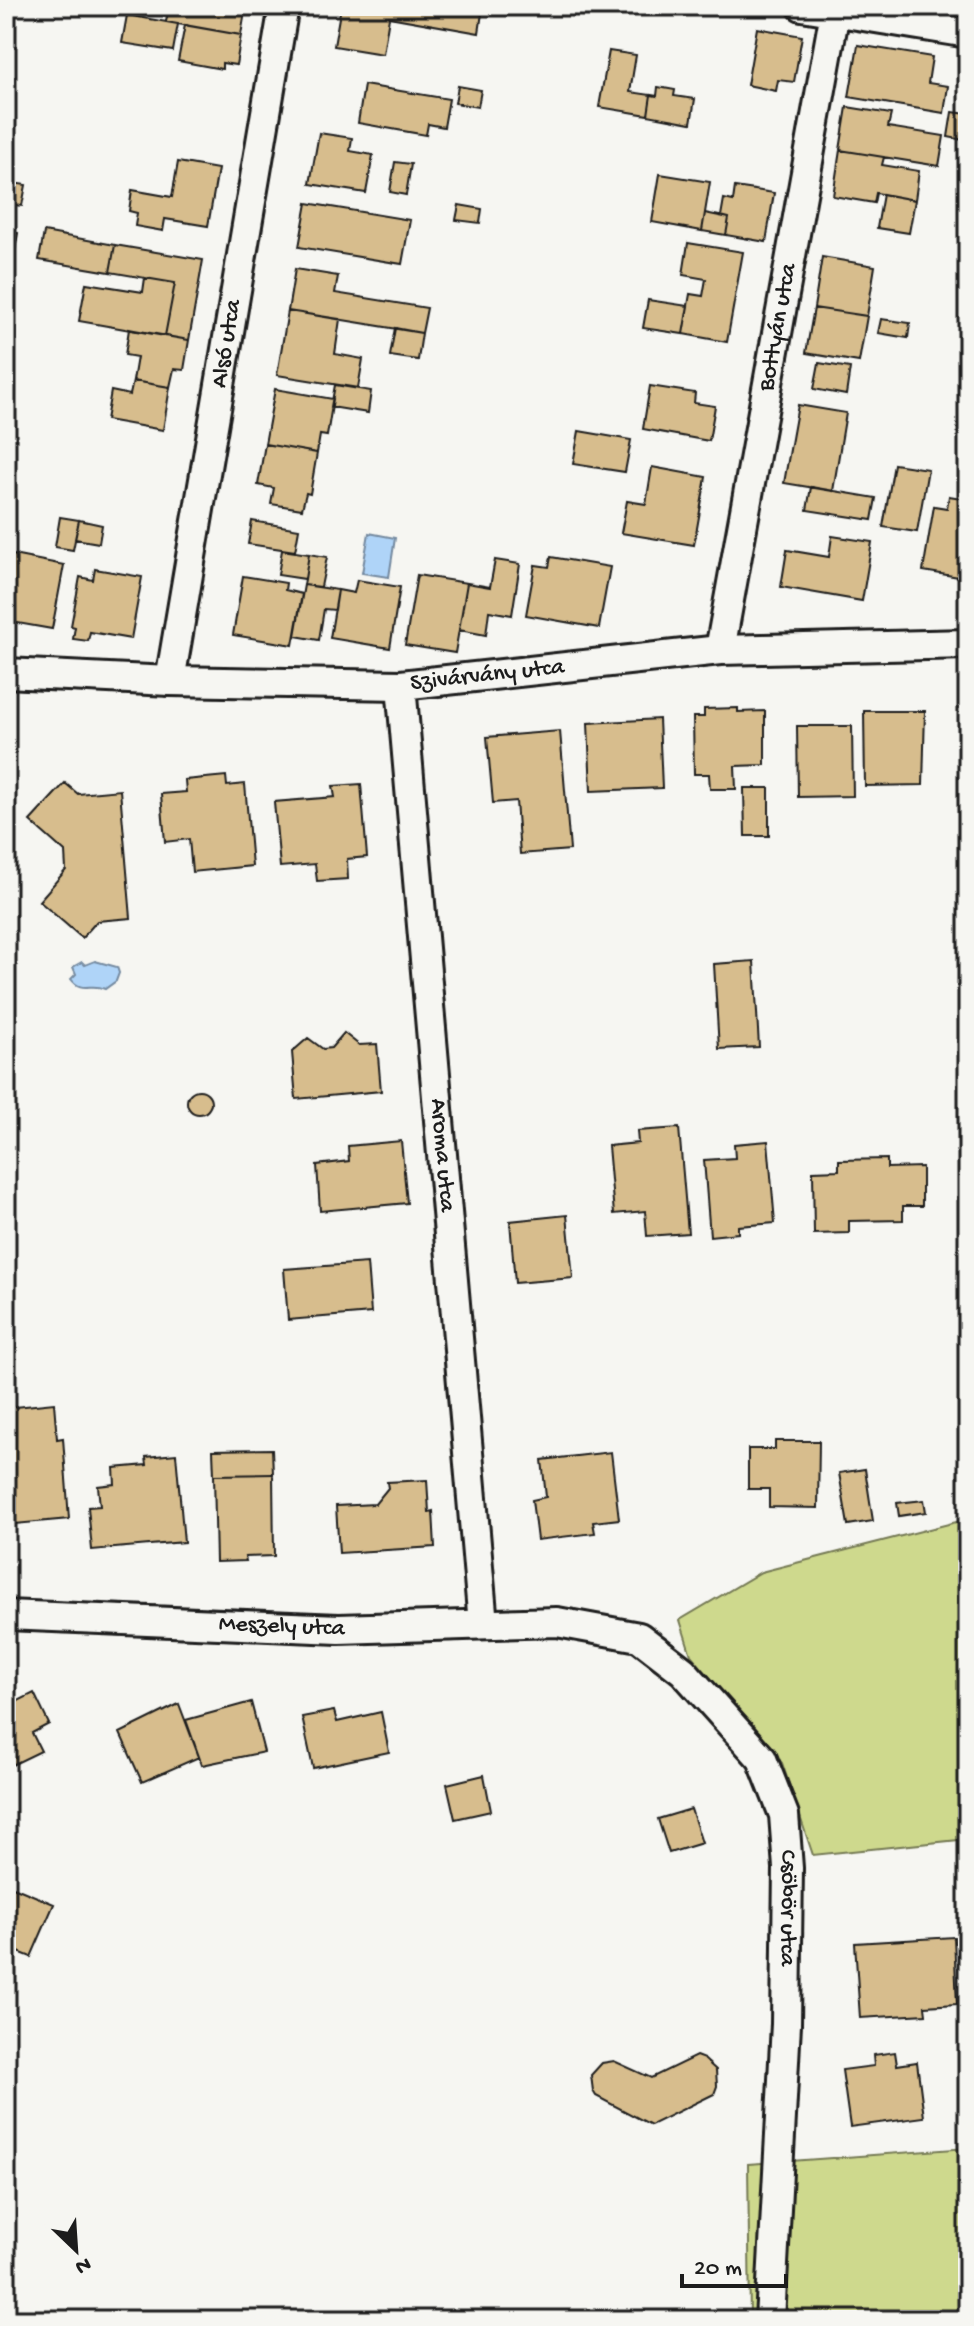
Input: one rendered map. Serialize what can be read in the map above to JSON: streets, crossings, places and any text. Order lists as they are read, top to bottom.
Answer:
{
  "streets": {
    "street": [
      "Bottyán utca",
      "Alsó utca",
      "Szivárvány utca",
      "Aroma utca",
      "Meszely utca",
      "Csöbör utca"
    ]
  },
  "crossings": [
    ["Bottyán utca", "Szivárvány utca"],
    ["Alsó utca", "Szivárvány utca"],
    ["Szivárvány utca", "Aroma utca"],
    ["Aroma utca", "Meszely utca"],
    ["Meszely utca", "Csöbör utca"]
  ],
  "scale_bar": "20 m",
  "north": "bottom right"
}
